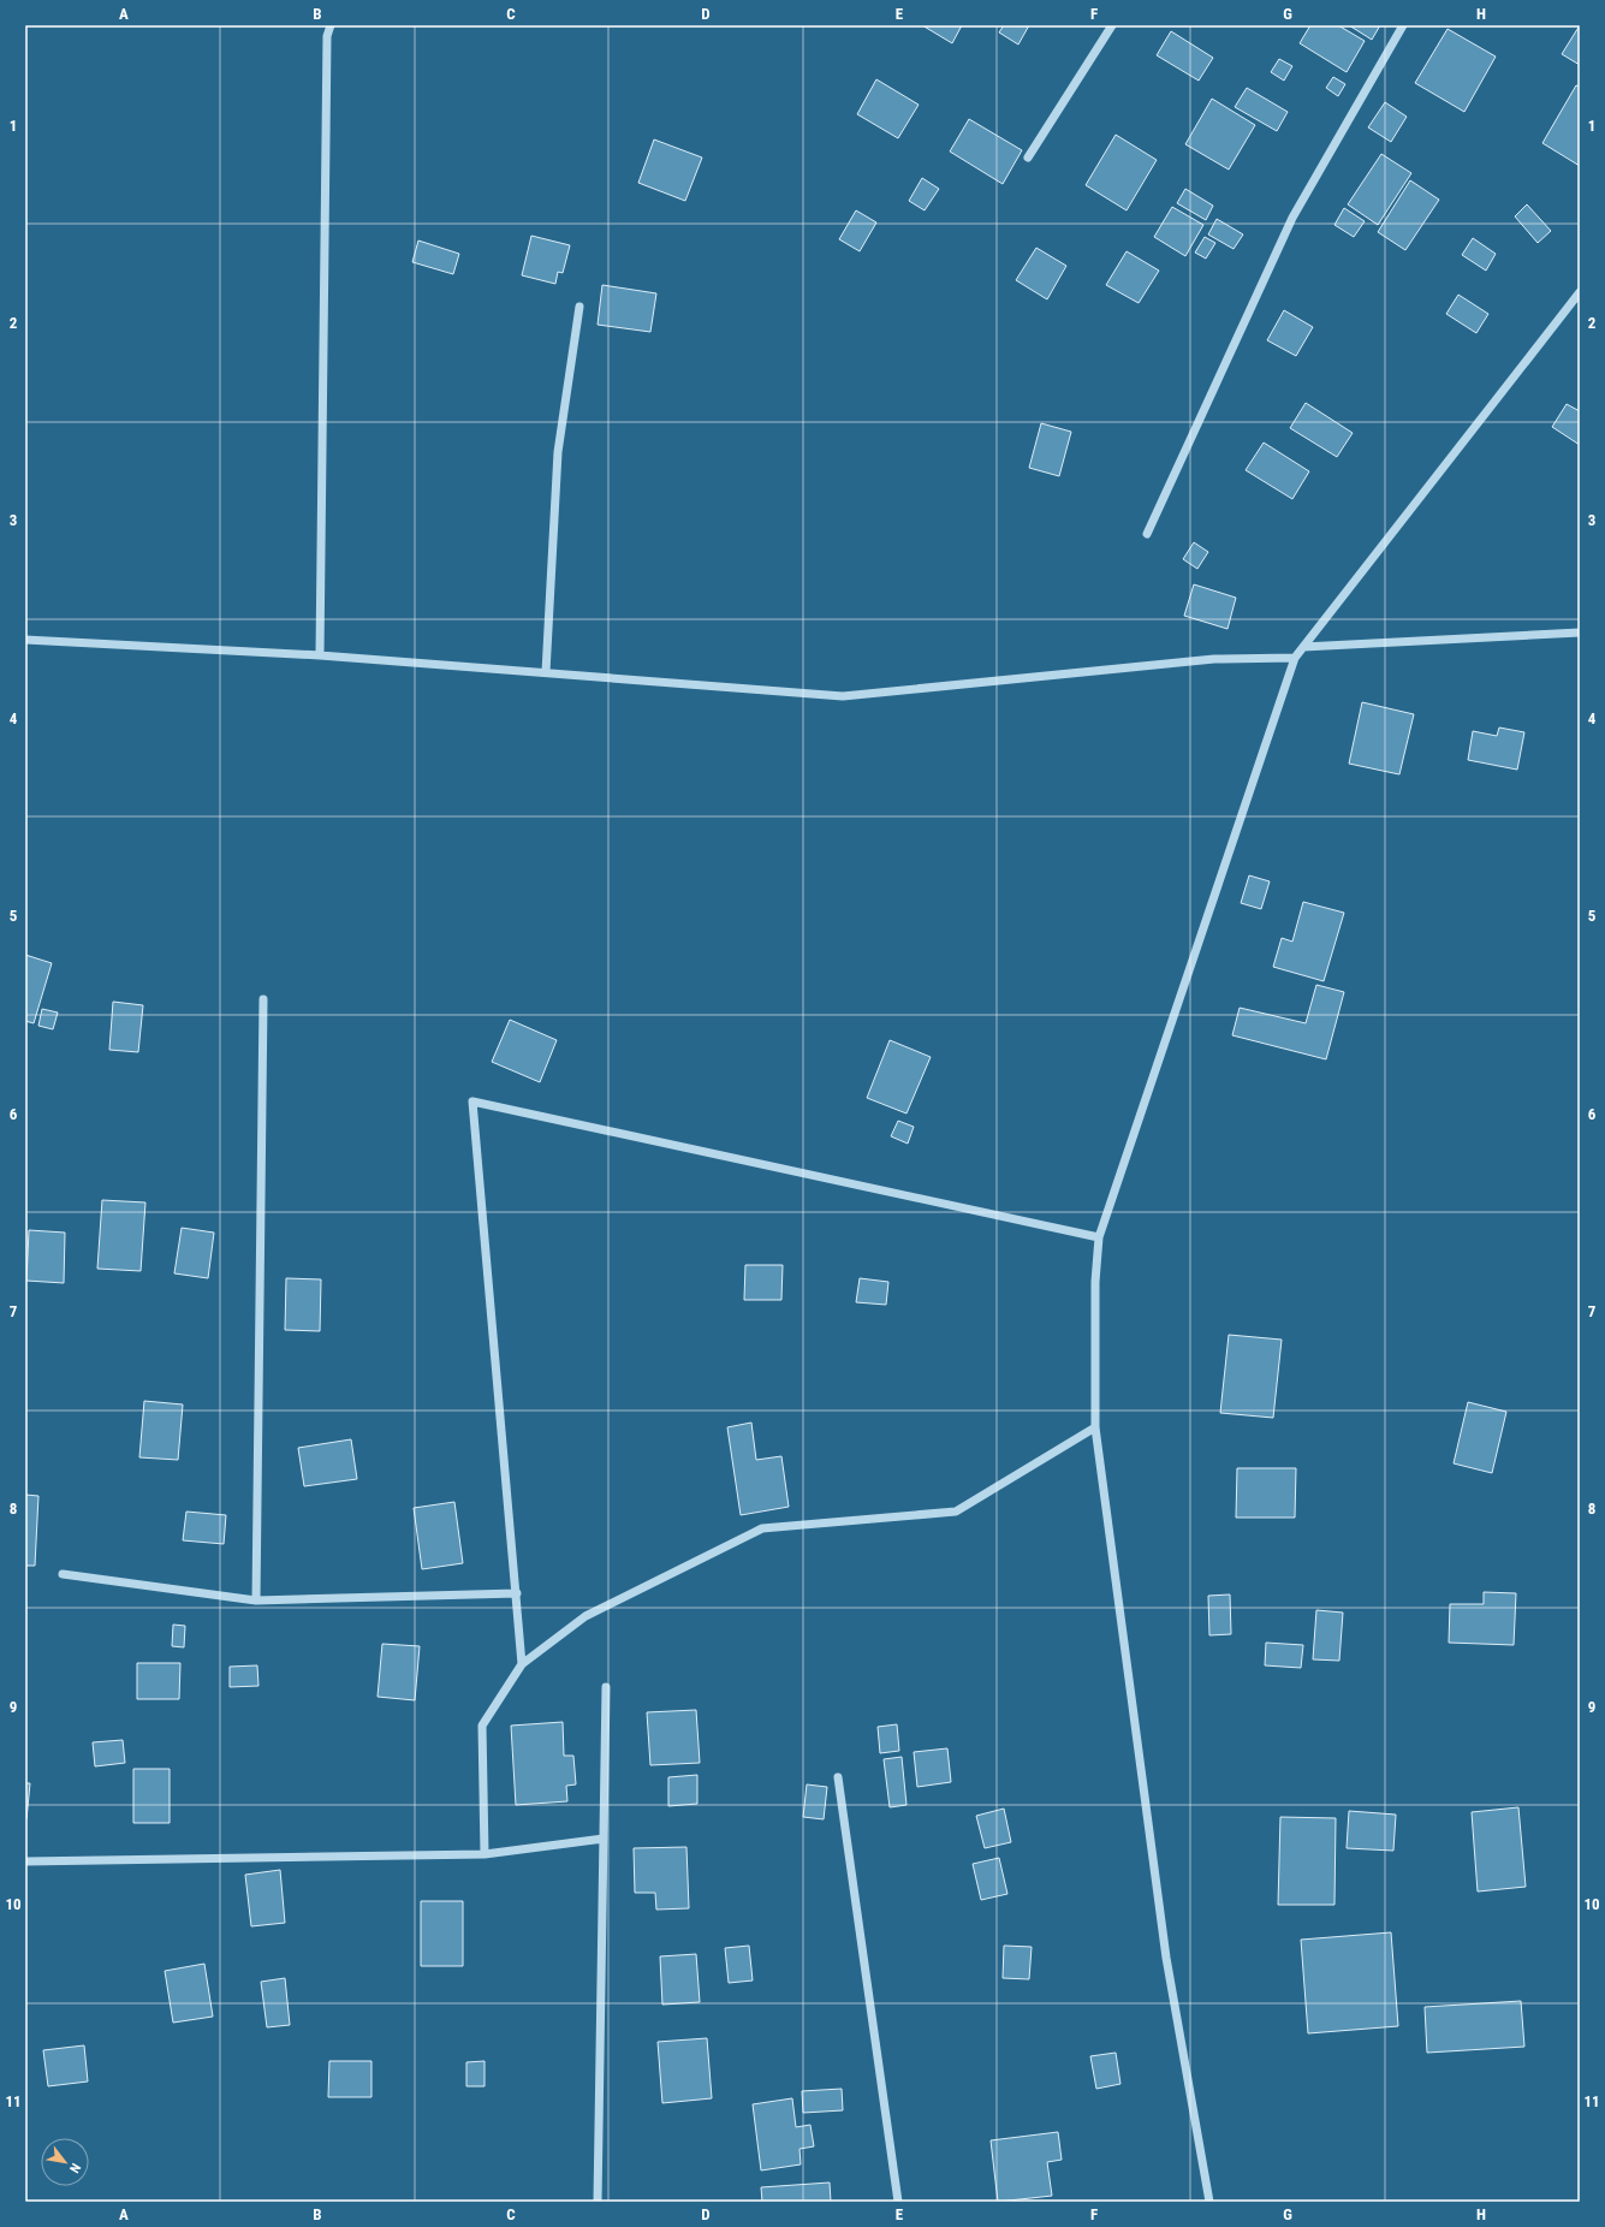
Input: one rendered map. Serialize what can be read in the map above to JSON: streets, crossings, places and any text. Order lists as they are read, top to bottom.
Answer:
{
  "north": "bottom right",
  "grid": {
    "columns": [
      "A",
      "B",
      "C",
      "D",
      "E",
      "F",
      "G",
      "H"
    ],
    "rows": [
      "1",
      "2",
      "3",
      "4",
      "5",
      "6",
      "7",
      "8",
      "9",
      "10",
      "11"
    ]
  }
}
